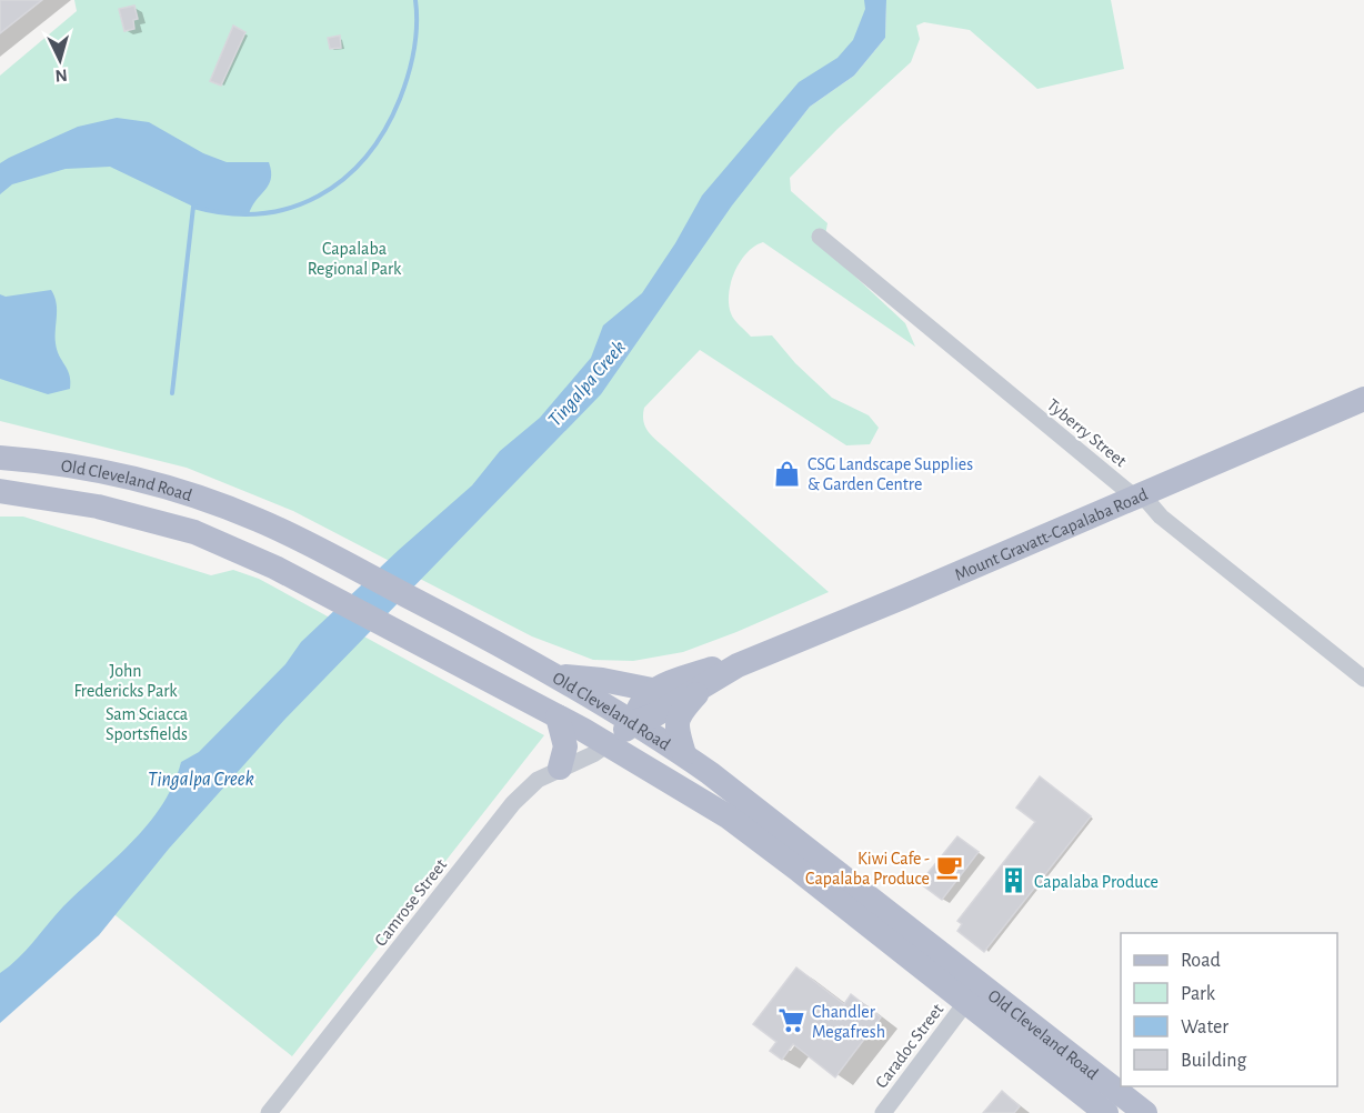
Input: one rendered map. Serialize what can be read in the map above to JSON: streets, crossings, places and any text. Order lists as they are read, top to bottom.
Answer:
{
  "streets": {
    "main road": ["Old Cleveland Road", "Mount Gravatt-Capalaba Road"],
    "street": ["Tyberry Street", "Camrose Street", "Caradoc Street"]
  },
  "crossings": [
    ["Tyberry Street", "Mount Gravatt-Capalaba Road"],
    ["Old Cleveland Road", "Mount Gravatt-Capalaba Road"],
    ["Old Cleveland Road", "Camrose Street"],
    ["Old Cleveland Road", "Caradoc Street"],
    ["Mount Gravatt-Capalaba Road", "Camrose Street"]
  ],
  "water": ["Tingalpa Creek"],
  "parks": ["Capalaba Regional Park", "John Fredericks Park", "Sam Sciacca Sportsfields"],
  "places": {
    "shop": ["CSG Landscape Supplies & Garden Centre"],
    "cafe": ["Kiwi Cafe - Capalaba Produce"],
    "building": ["Capalaba Produce"],
    "supermarket": ["Chandler Megafresh"]
  },
  "legend": [
    "Road",
    "Park",
    "Water",
    "Building"
  ],
  "north": "bottom"
}
